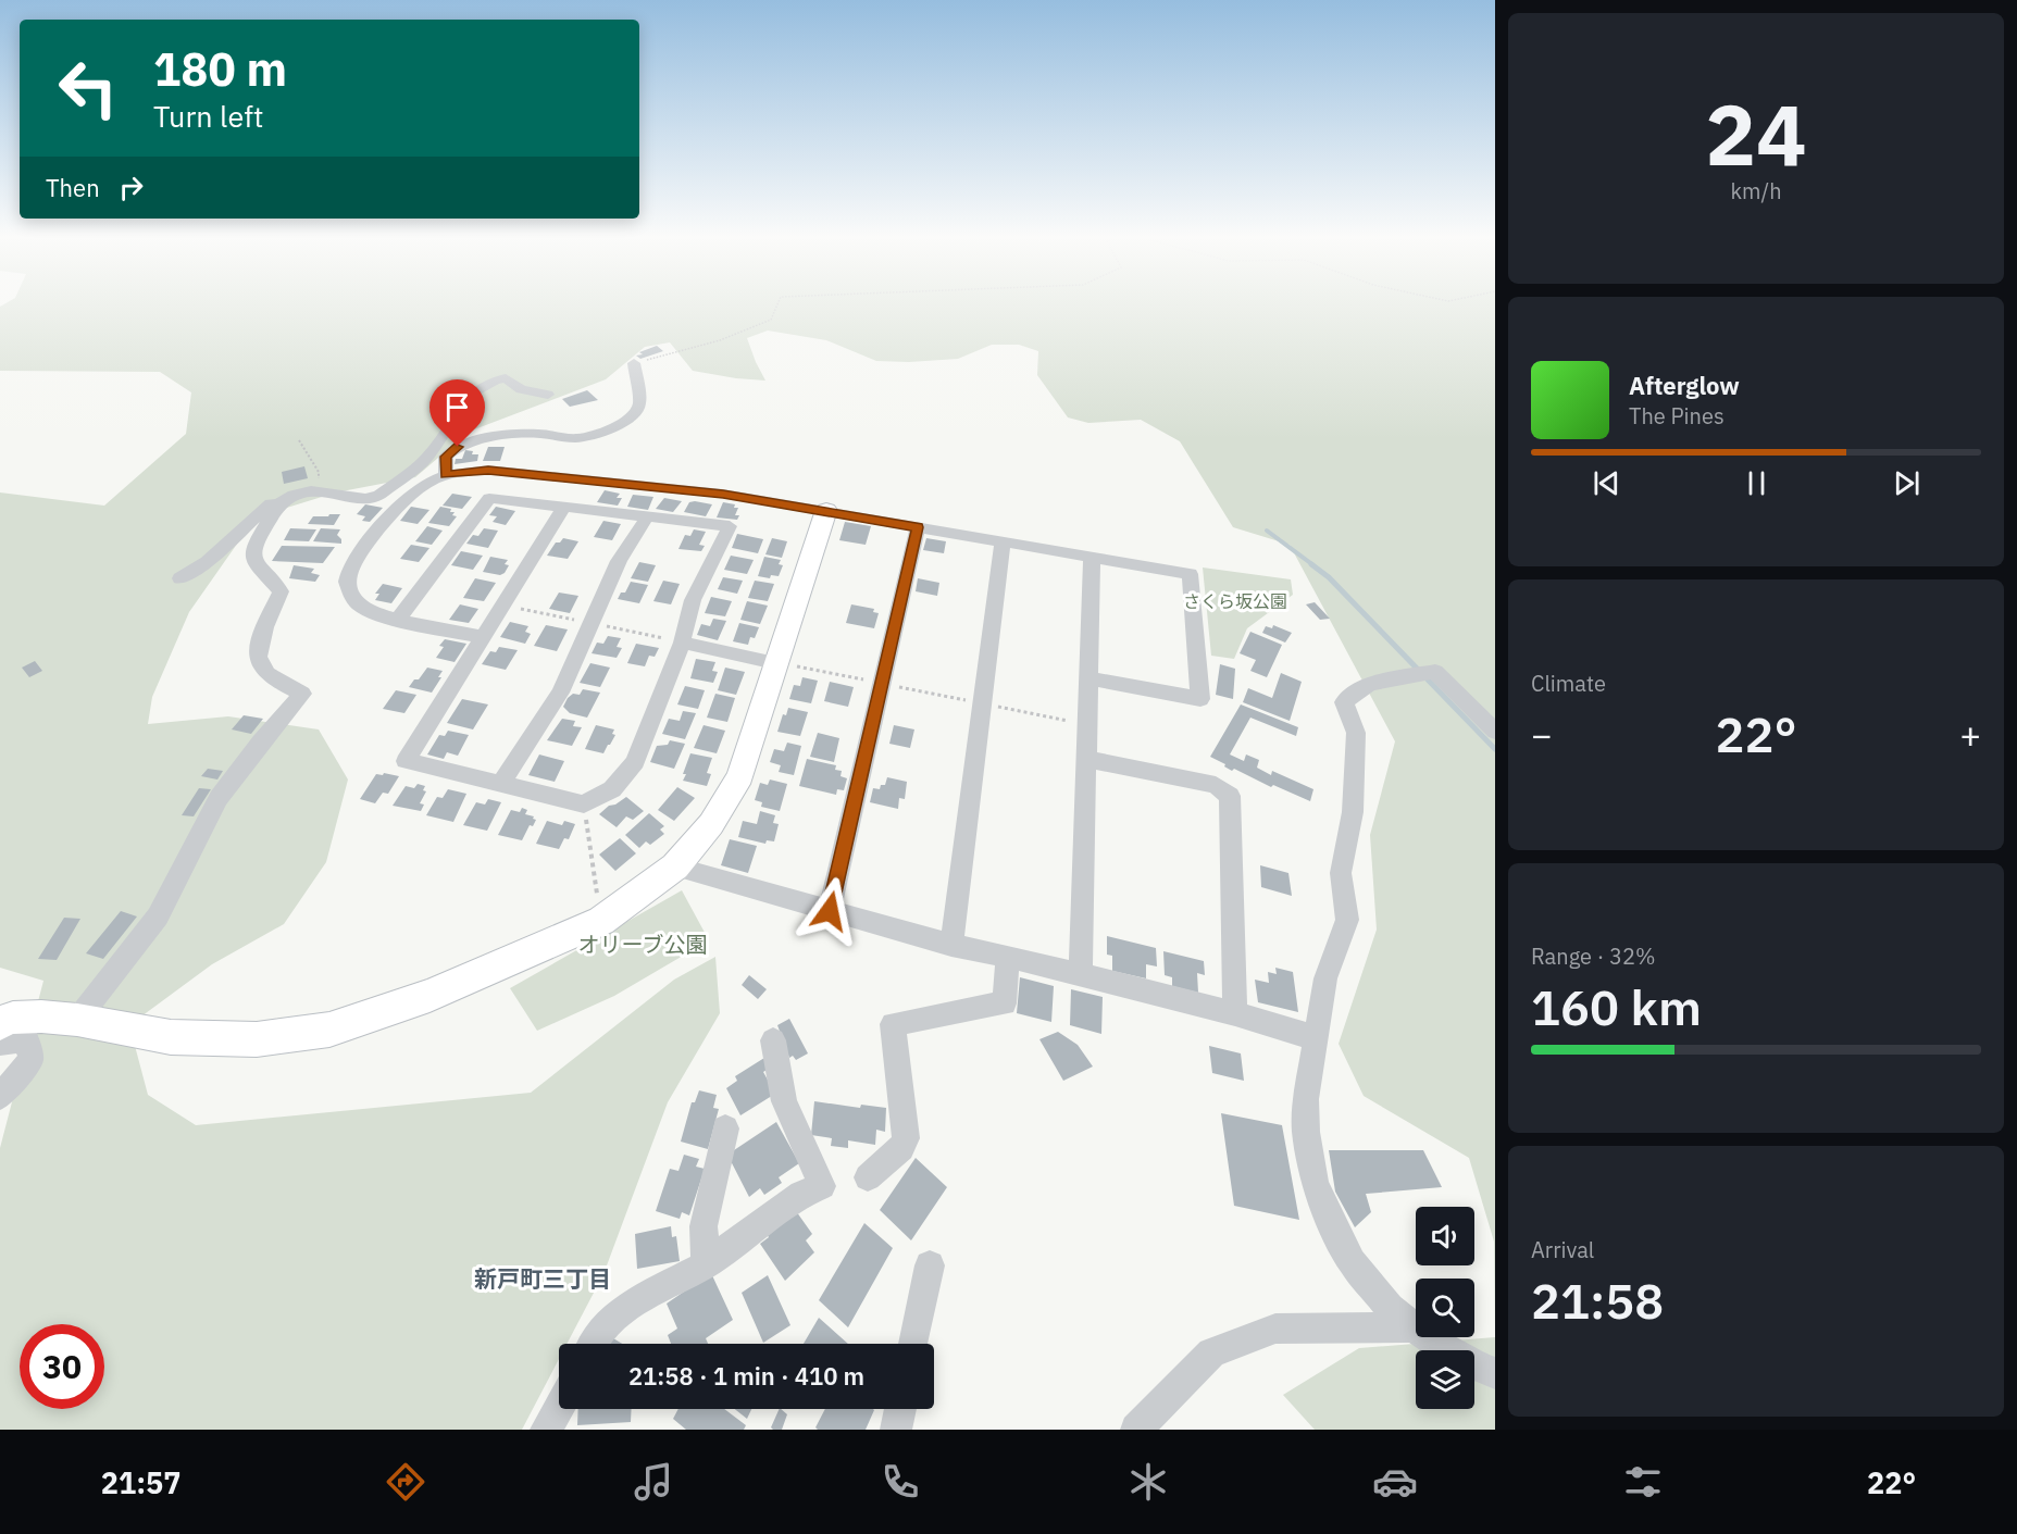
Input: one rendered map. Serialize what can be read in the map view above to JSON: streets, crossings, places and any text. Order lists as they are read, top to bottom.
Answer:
{
  "districts": ["新戸町三丁目"],
  "parks": ["さくら坂公園", "オリーブ公園"],
  "page": {
    "tile": [
      ["24", "km/h"],
      "Climate",
      ["Range · 32%", "160 km"],
      ["Arrival", "21:58"]
    ],
    "turn": ["180 m", "Turn left"],
    "then": "Then",
    "song": ["Afterglow", "The Pines"],
    "heat": ["−", "22°", "+"],
    "limit": "30",
    "trip": "21:58 · 1 min · 410 m",
    "tabs": ["21:57", "22°"]
  }
}
